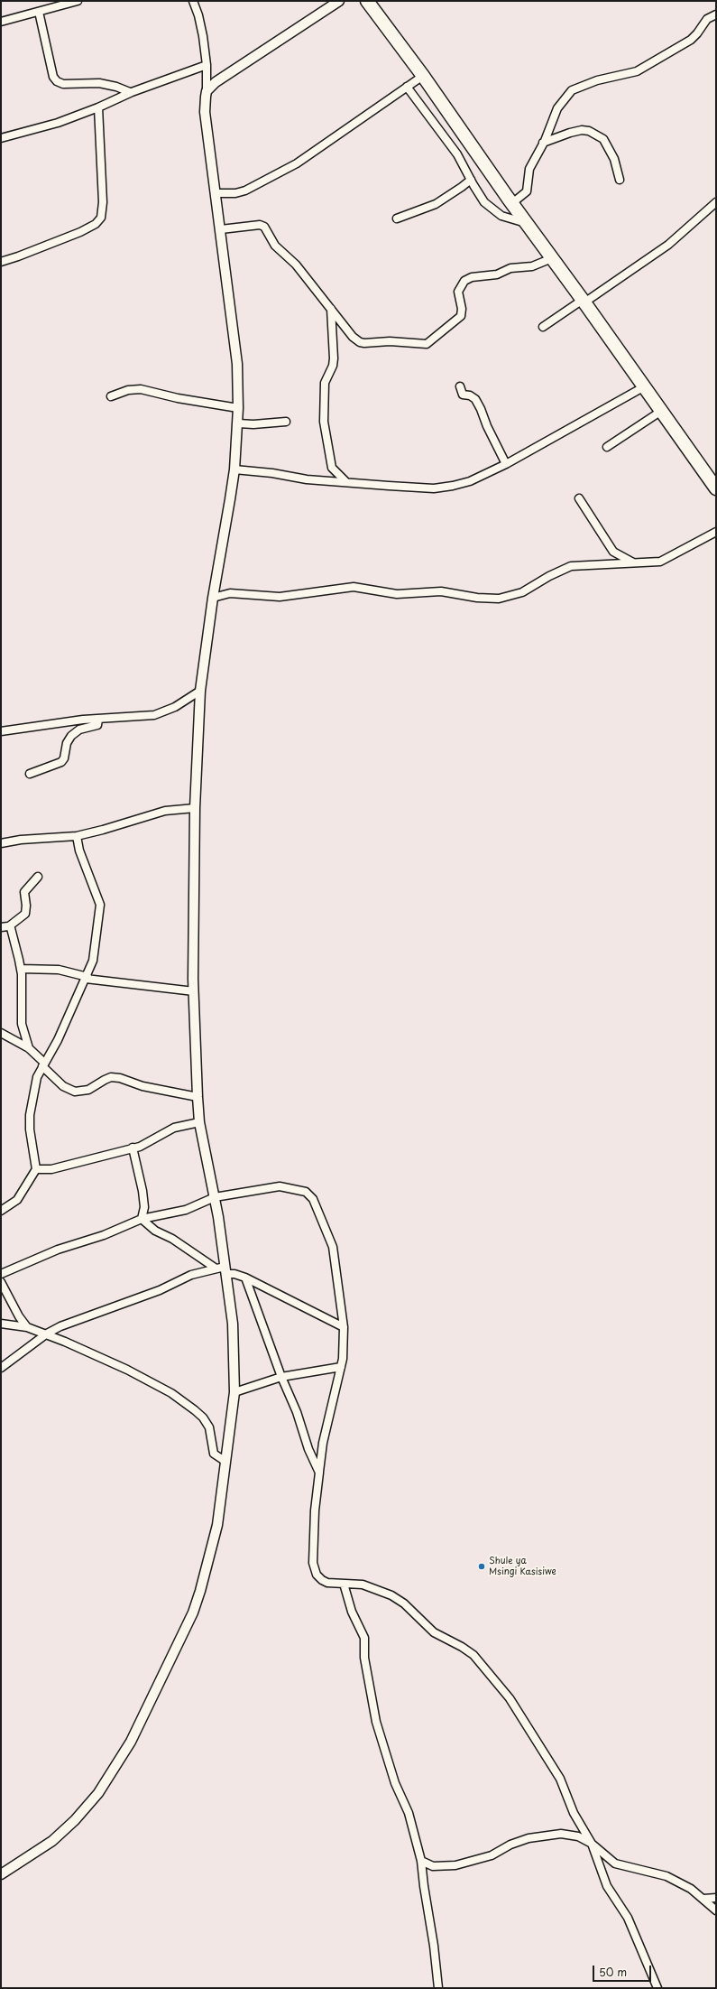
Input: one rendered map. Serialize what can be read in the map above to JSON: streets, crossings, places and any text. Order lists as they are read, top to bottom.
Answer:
{
  "places": ["Shule ya Msingi Kasisiwe"],
  "scale_bar": "50 m"
}
